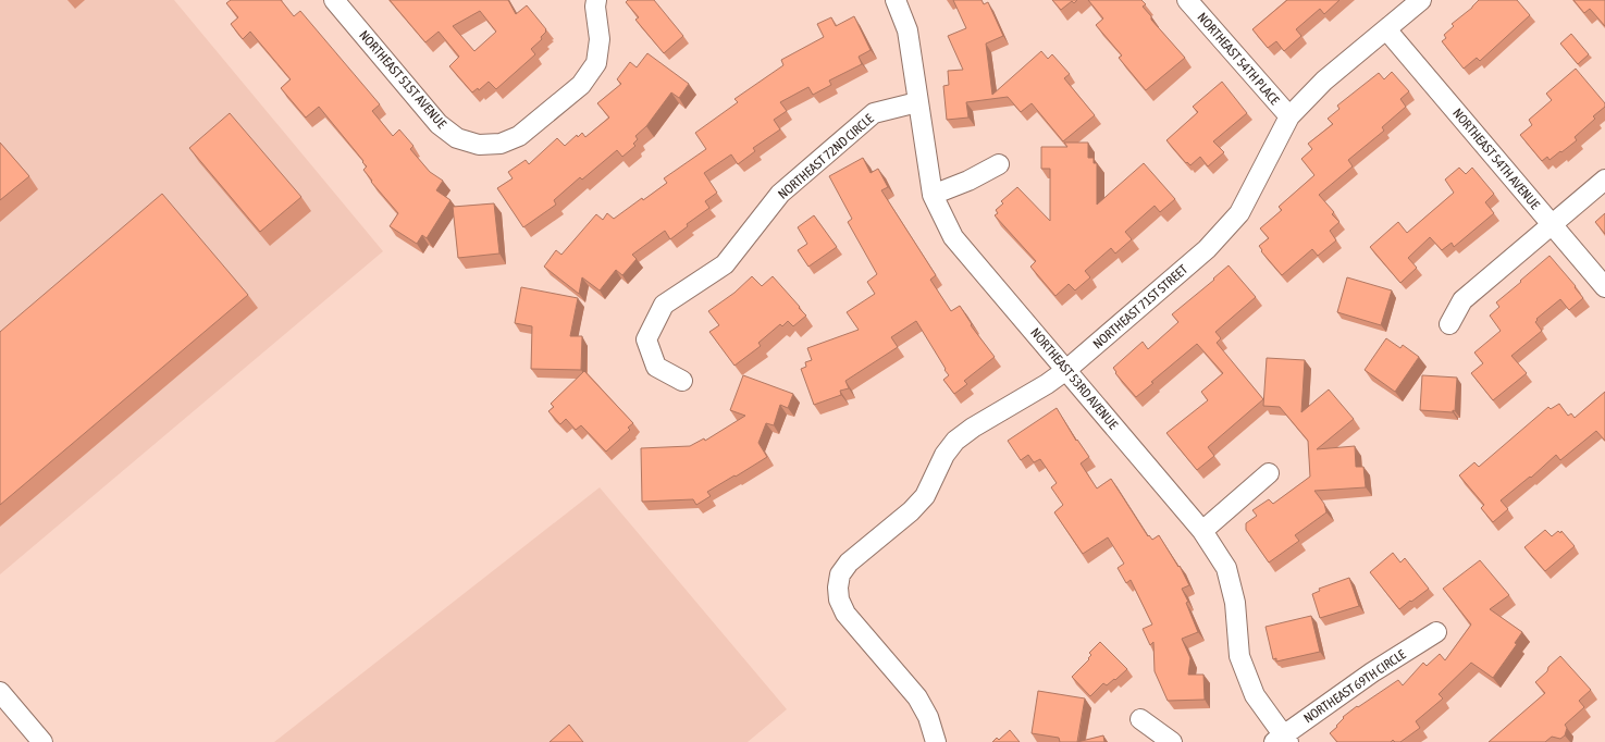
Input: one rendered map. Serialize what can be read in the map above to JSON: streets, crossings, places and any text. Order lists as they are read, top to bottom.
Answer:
{
  "streets": {
    "street": [
      "NORTHEAST 54TH PLACE",
      "NORTHEAST 51ST AVENUE",
      "NORTHEAST 72ND CIRCLE",
      "NORTHEAST 54TH AVENUE",
      "NORTHEAST 71ST STREET",
      "NORTHEAST 53RD AVENUE",
      "NORTHEAST 69TH CIRCLE"
    ]
  },
  "crossings": [
    ["NORTHEAST 54TH PLACE", "NORTHEAST 71ST STREET"],
    ["NORTHEAST 72ND CIRCLE", "NORTHEAST 53RD AVENUE"],
    ["NORTHEAST 54TH AVENUE", "NORTHEAST 71ST STREET"],
    ["NORTHEAST 71ST STREET", "NORTHEAST 53RD AVENUE"],
    ["NORTHEAST 53RD AVENUE", "NORTHEAST 69TH CIRCLE"]
  ]
}
